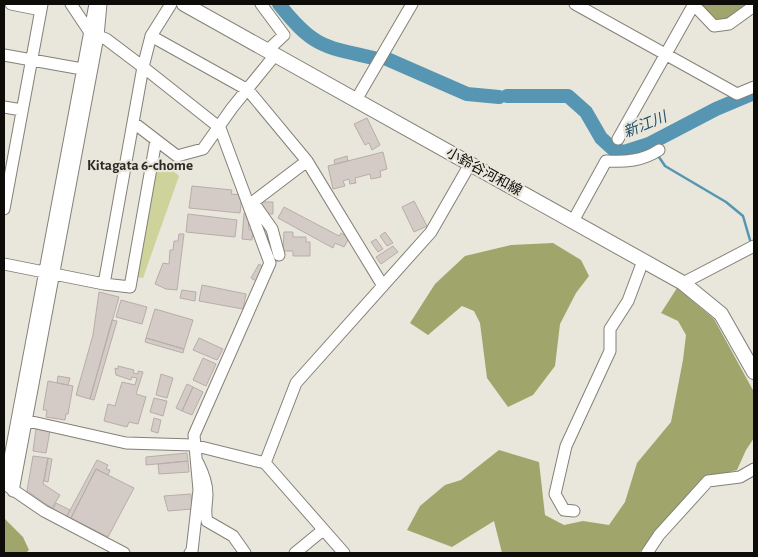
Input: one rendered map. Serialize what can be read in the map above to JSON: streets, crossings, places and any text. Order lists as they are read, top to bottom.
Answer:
{
  "streets": {
    "main road": ["小鈴谷河和線"]
  },
  "districts": ["Kitagata 6-chome"],
  "water": ["新江川"]
}
